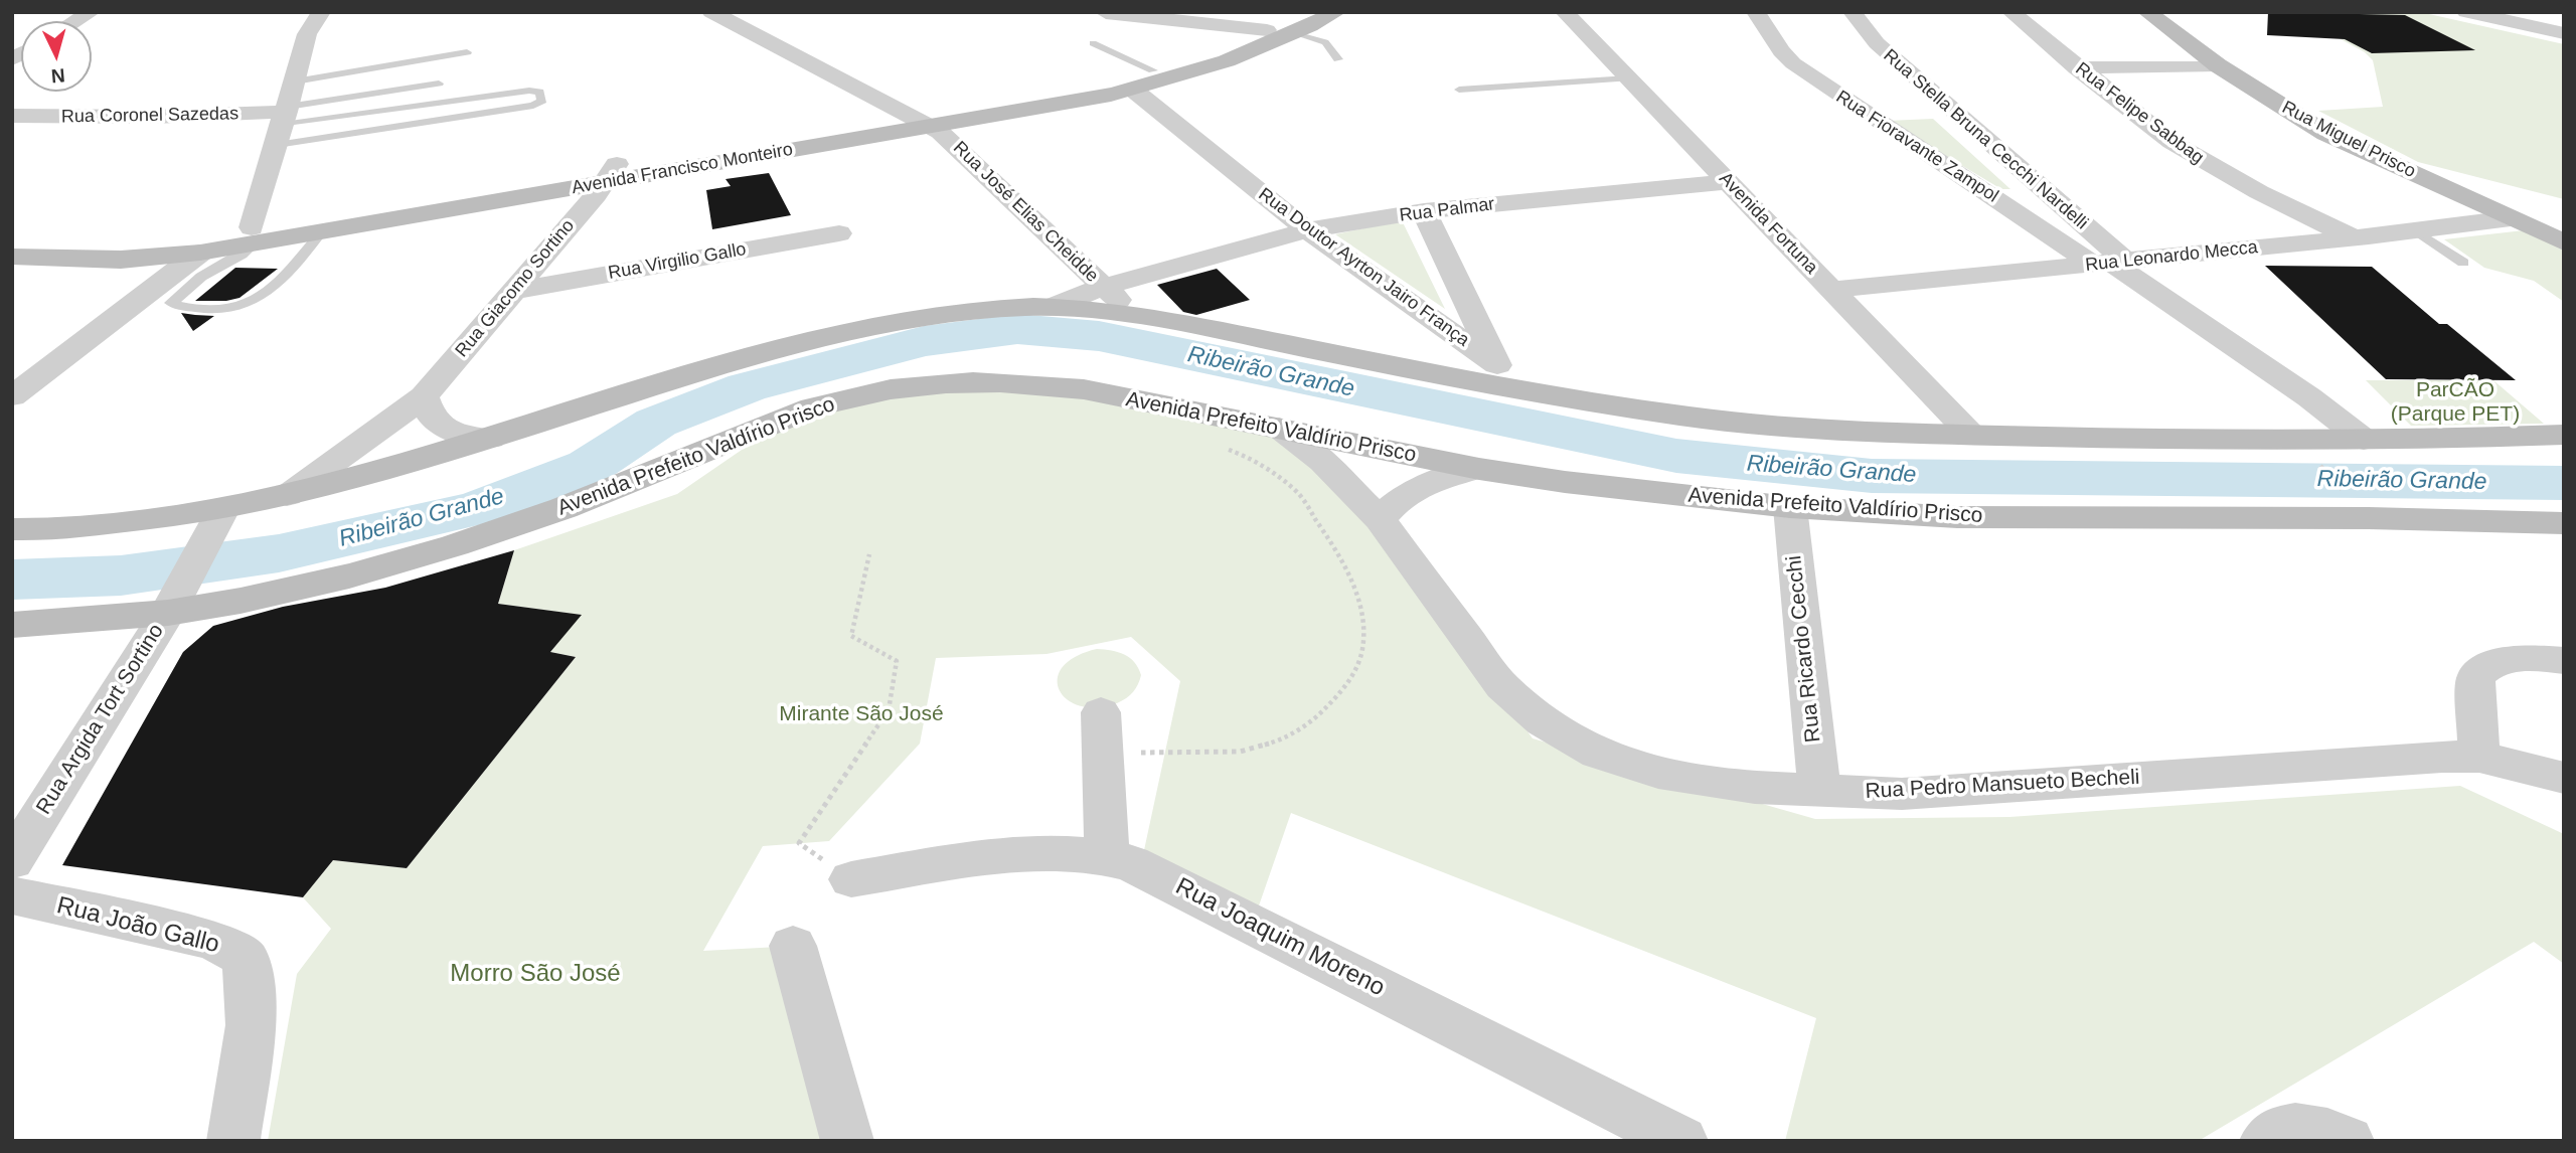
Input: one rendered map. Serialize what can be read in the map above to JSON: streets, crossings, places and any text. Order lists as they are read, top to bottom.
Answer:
{
  "streets": {
    "main road": ["Rua Miguel Prisco", "Avenida Francisco Monteiro", "Avenida Prefeito Valdírio Prisco"],
    "street": [
      "Rua Felipe Sabbag",
      "Rua Coronel Sazedas",
      "Rua Stella Bruna Cecchi Nardelli",
      "Rua Fioravante Zampol",
      "Rua Palmar",
      "Rua José Elias Cheidde",
      "Avenida Fortuna",
      "Rua Leonardo Mecca",
      "Rua Virgilio Gallo",
      "Rua Doutor Ayrton Jairo França",
      "Rua Giacomo Sortino",
      "Rua Ricardo Cecchi",
      "Rua Argida Tort Sortino",
      "Rua Pedro Mansueto Becheli",
      "Rua João Gallo",
      "Rua Joaquim Moreno"
    ]
  },
  "crossings": [
    ["Rua Felipe Sabbag", "Rua Leonardo Mecca"],
    ["Rua Stella Bruna Cecchi Nardelli", "Rua Fioravante Zampol"],
    ["Rua Stella Bruna Cecchi Nardelli", "Rua Leonardo Mecca"],
    ["Rua Miguel Prisco", "Rua Leonardo Mecca"],
    ["Rua Fioravante Zampol", "Rua Leonardo Mecca"],
    ["Avenida Francisco Monteiro", "Rua José Elias Cheidde"],
    ["Avenida Francisco Monteiro", "Rua Doutor Ayrton Jairo França"],
    ["Avenida Francisco Monteiro", "Rua Giacomo Sortino"],
    ["Rua Palmar", "Rua José Elias Cheidde"],
    ["Rua Palmar", "Avenida Fortuna"],
    ["Rua Palmar", "Rua Doutor Ayrton Jairo França"],
    ["Avenida Fortuna", "Rua Leonardo Mecca"],
    ["Rua Virgilio Gallo", "Rua Giacomo Sortino"],
    ["Avenida Prefeito Valdírio Prisco", "Rua Ricardo Cecchi"],
    ["Avenida Prefeito Valdírio Prisco", "Rua Argida Tort Sortino"],
    ["Avenida Prefeito Valdírio Prisco", "Rua Pedro Mansueto Becheli"],
    ["Rua Ricardo Cecchi", "Rua Pedro Mansueto Becheli"],
    ["Rua Argida Tort Sortino", "Rua João Gallo"]
  ],
  "water": ["Ribeirão Grande"],
  "parks": ["ParCÃO (Parque PET)", "Mirante São José", "Morro São José"],
  "north": "bottom"
}
